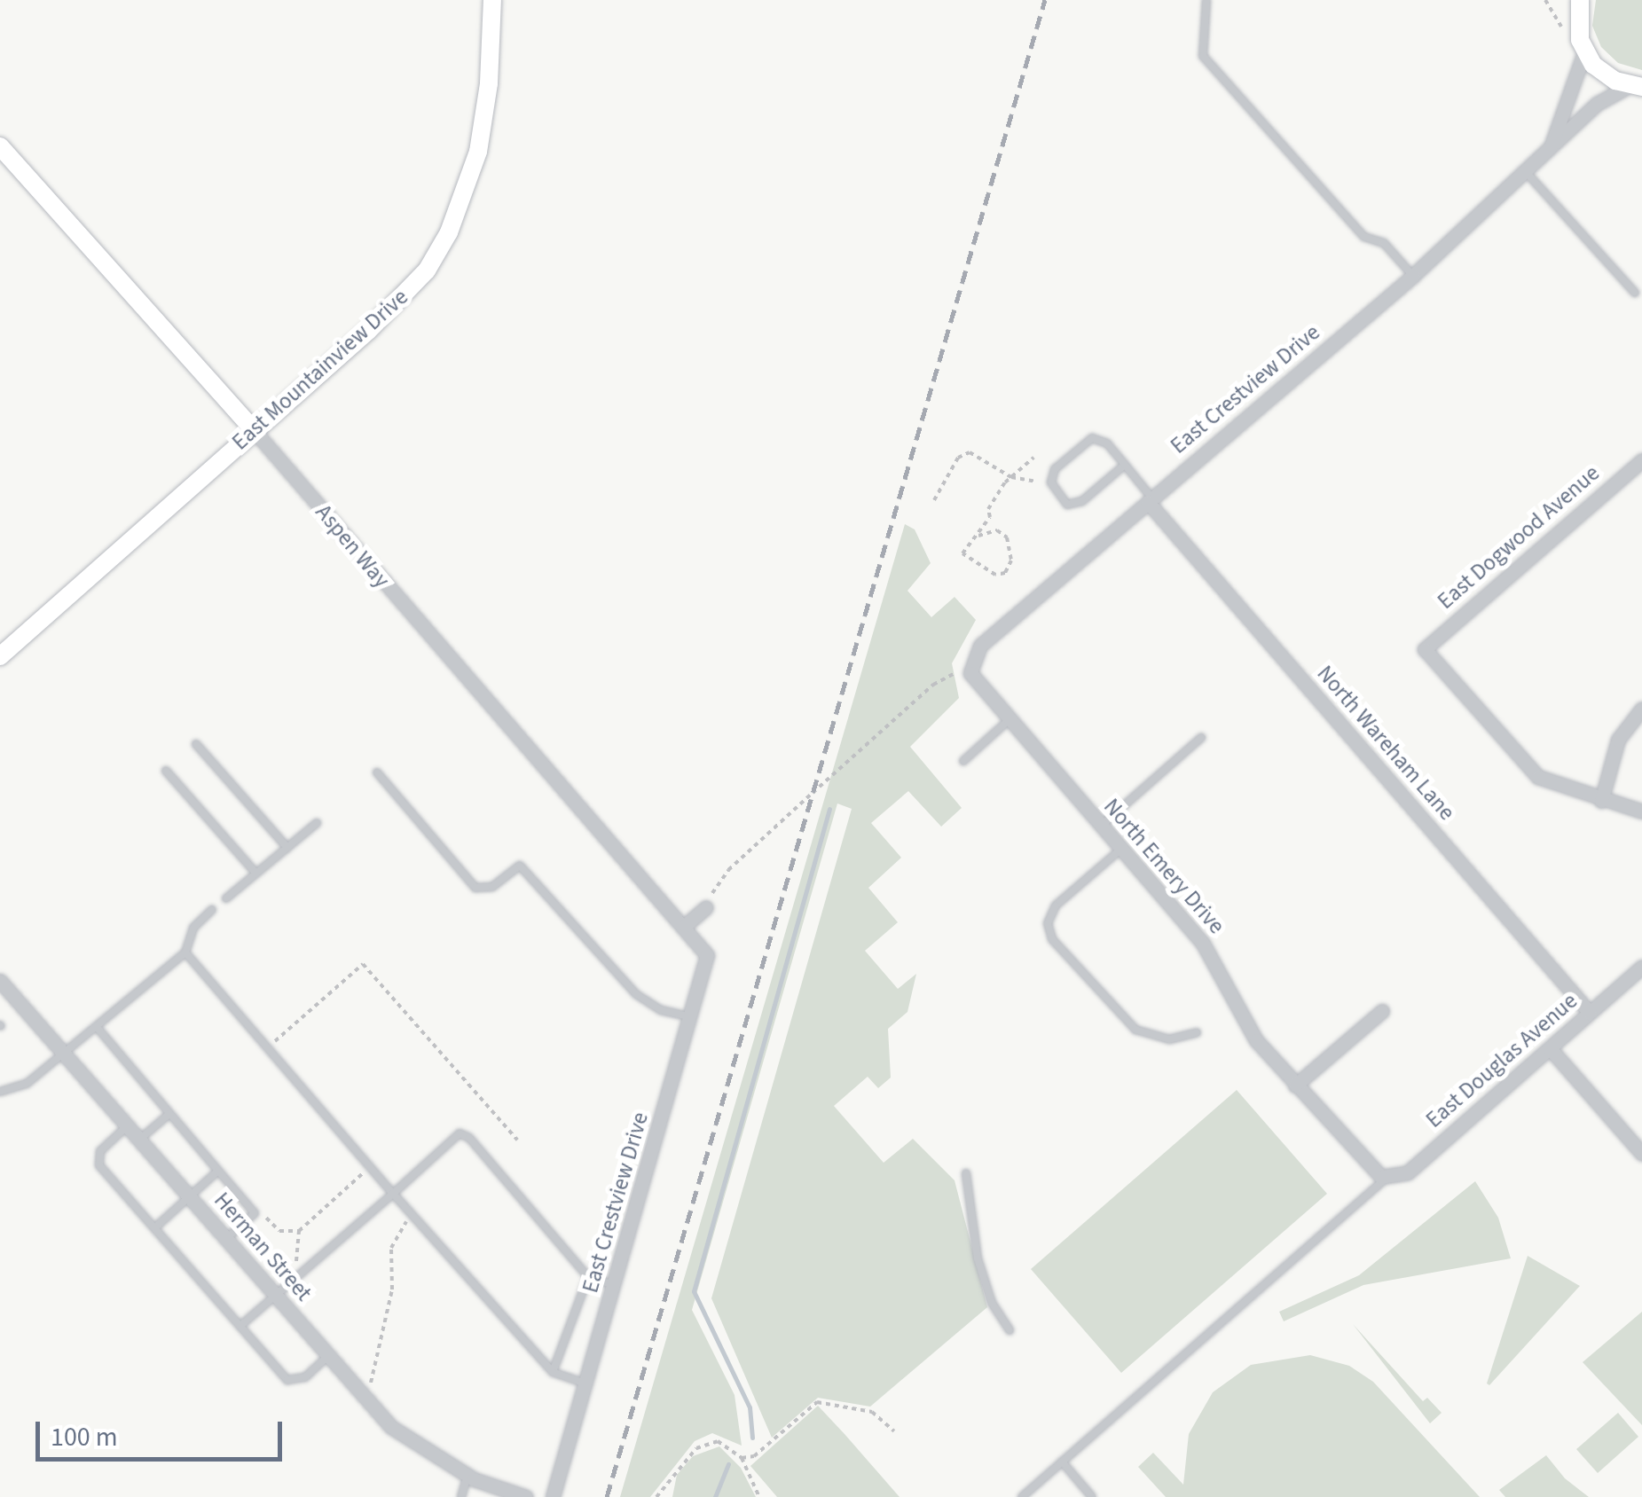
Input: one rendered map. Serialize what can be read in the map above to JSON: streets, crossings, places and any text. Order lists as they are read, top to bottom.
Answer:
{
  "streets": {
    "main road": ["East Mountainview Drive", "Aspen Way"],
    "street": [
      "East Crestview Drive",
      "East Dogwood Avenue",
      "North Wareham Lane",
      "North Emery Drive",
      "East Douglas Avenue",
      "Herman Street"
    ]
  },
  "crossings": [
    ["East Mountainview Drive", "Aspen Way"],
    ["East Crestview Drive", "Aspen Way"],
    ["East Crestview Drive", "North Wareham Lane"],
    ["East Crestview Drive", "North Emery Drive"],
    ["North Wareham Lane", "East Douglas Avenue"],
    ["North Emery Drive", "East Douglas Avenue"]
  ],
  "scale_bar": "100 m"
}
